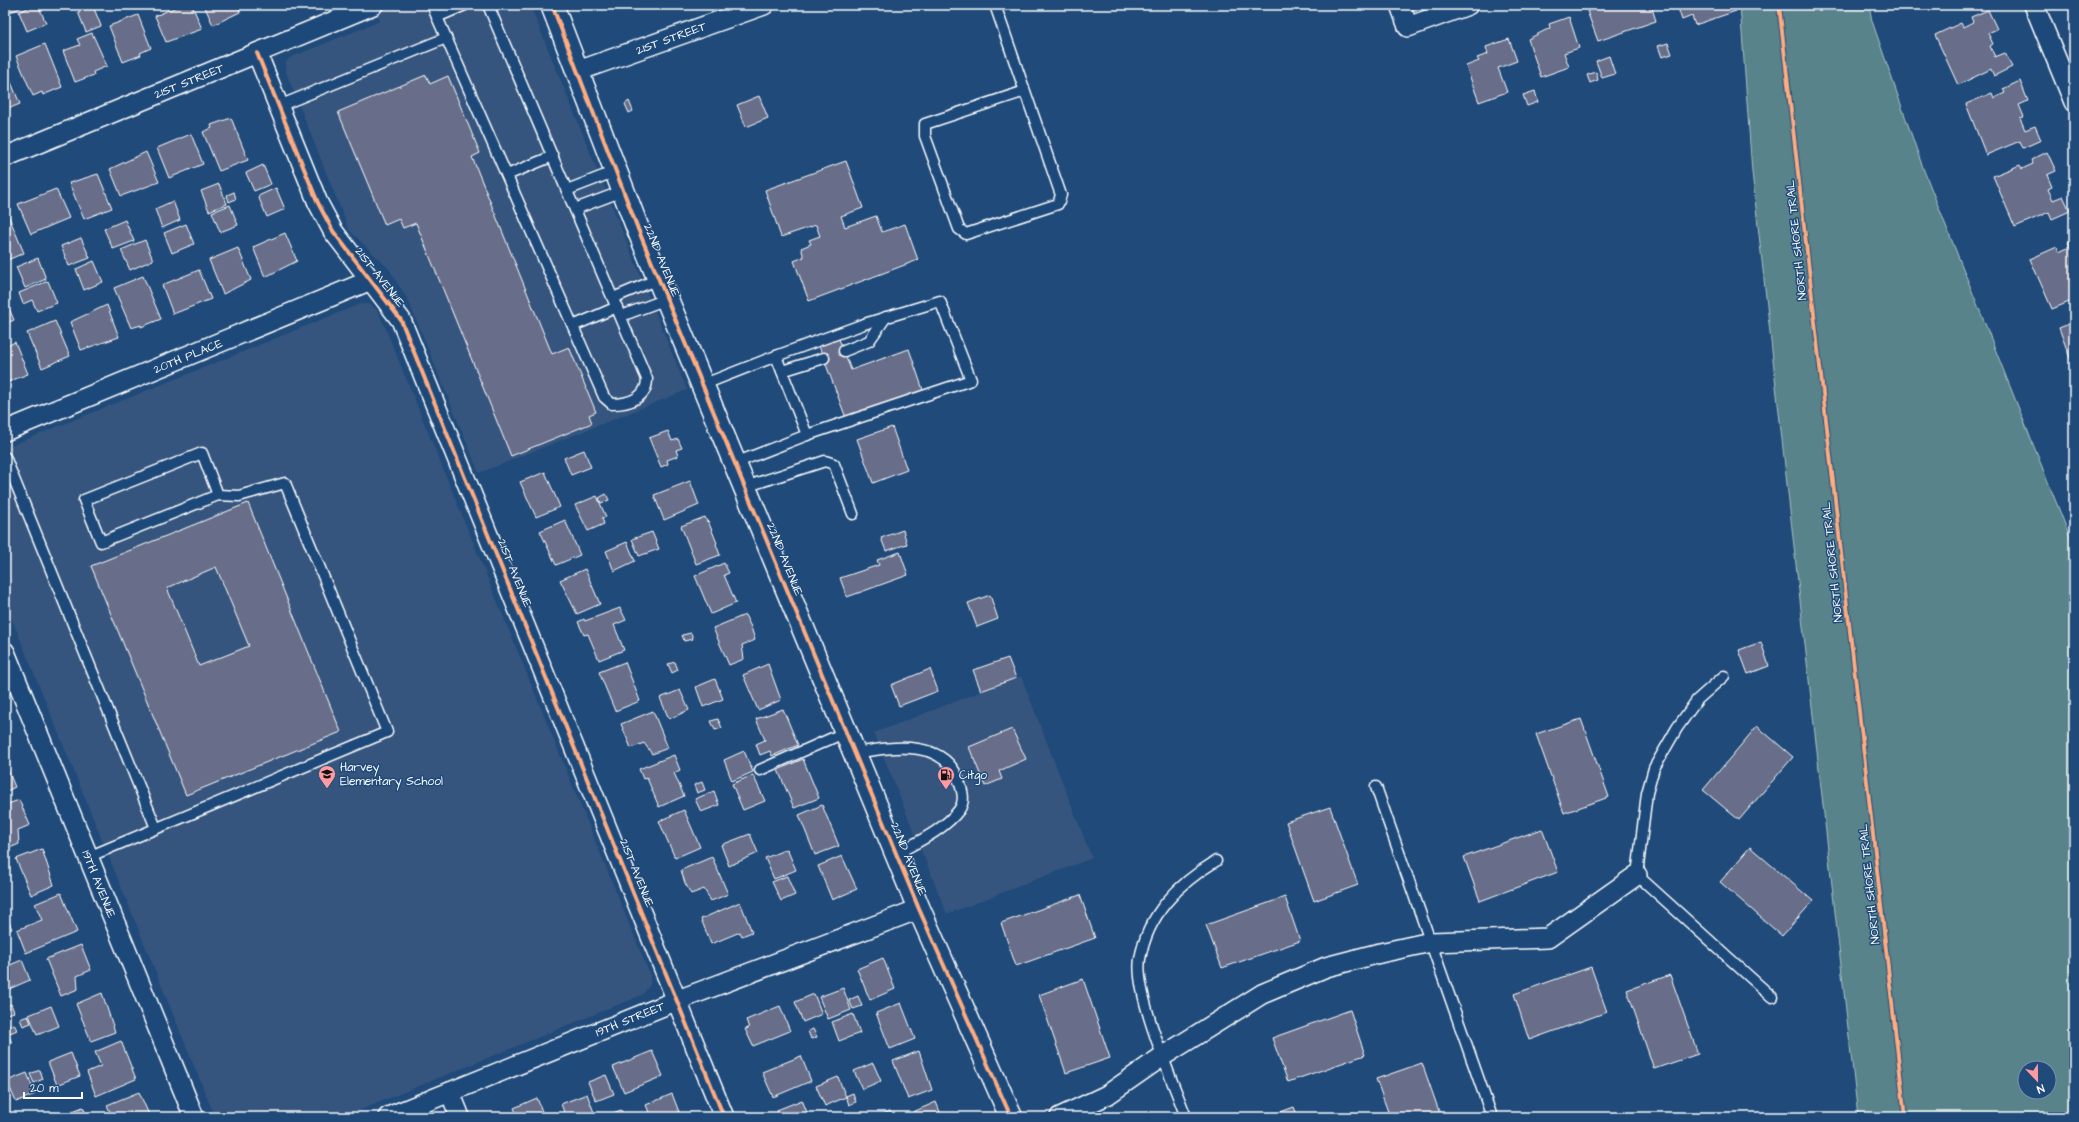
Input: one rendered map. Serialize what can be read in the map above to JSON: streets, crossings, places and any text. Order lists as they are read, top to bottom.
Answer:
{
  "streets": {
    "street": [
      "21ST STREET",
      "22ND AVENUE",
      "21ST AVENUE",
      "20TH PLACE",
      "19TH AVENUE",
      "19TH STREET"
    ],
    "cycle path": ["NORTH SHORE TRAIL"]
  },
  "crossings": [
    ["21ST STREET", "22ND AVENUE"],
    ["21ST STREET", "21ST AVENUE"],
    ["22ND AVENUE", "19TH STREET"],
    ["21ST AVENUE", "20TH PLACE"],
    ["21ST AVENUE", "19TH STREET"]
  ],
  "places": {
    "school or university": ["Harvey Elementary School"],
    "fuel station": ["Citgo"]
  },
  "scale_bar": "20 m",
  "north": "bottom"
}
